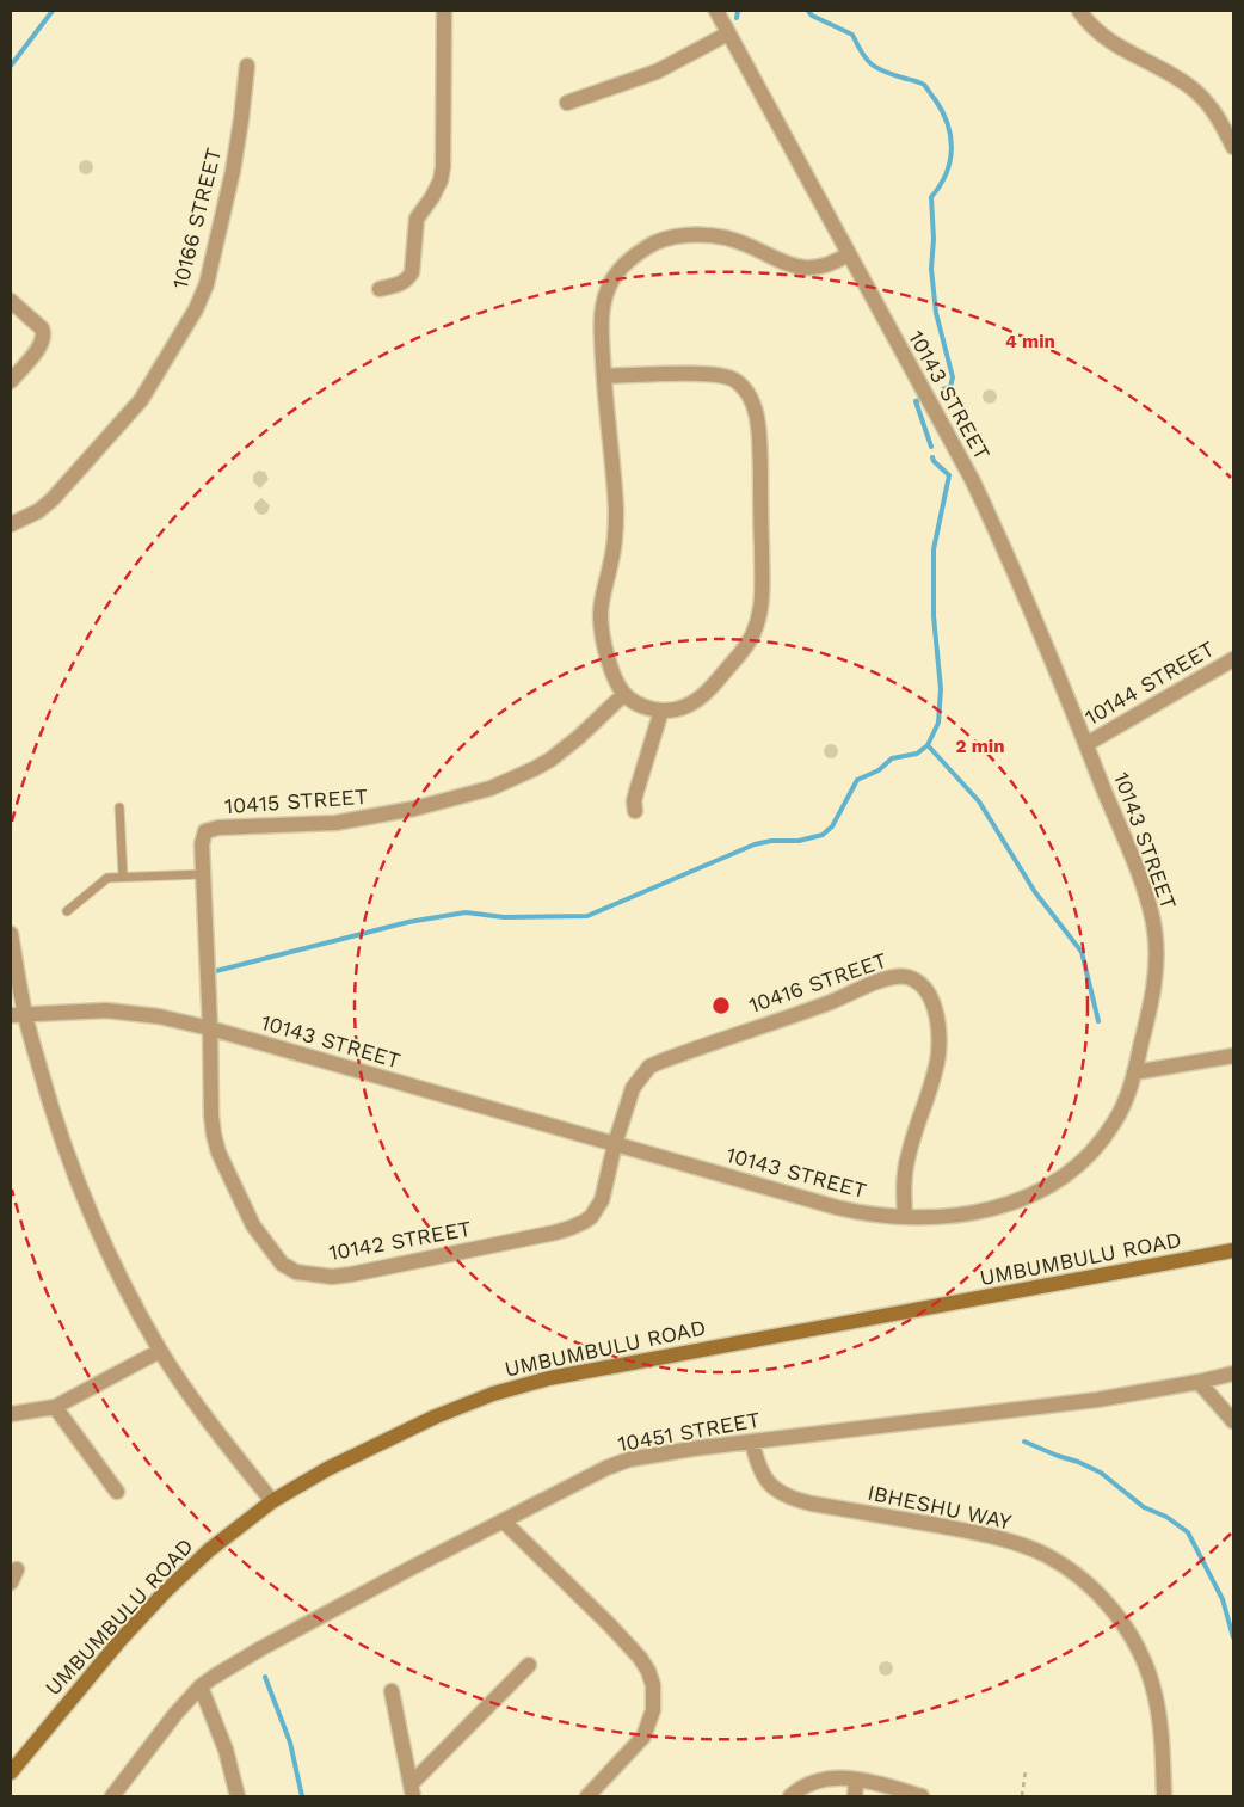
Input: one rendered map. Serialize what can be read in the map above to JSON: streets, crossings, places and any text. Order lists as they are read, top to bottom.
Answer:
{
  "streets": {
    "main road": ["UMBUMBULU ROAD"],
    "street": [
      "10166 STREET",
      "10143 STREET",
      "10144 STREET",
      "10415 STREET",
      "10416 STREET",
      "10142 STREET",
      "10451 STREET",
      "IBHESHU WAY"
    ]
  },
  "crossings": [
    ["10143 STREET", "10144 STREET"],
    ["10143 STREET", "10415 STREET"],
    ["10143 STREET", "10416 STREET"],
    ["10143 STREET", "10142 STREET"],
    ["10415 STREET", "10142 STREET"],
    ["10416 STREET", "10142 STREET"],
    ["10451 STREET", "IBHESHU WAY"]
  ],
  "rings": ["4 min", "2 min"]
}
